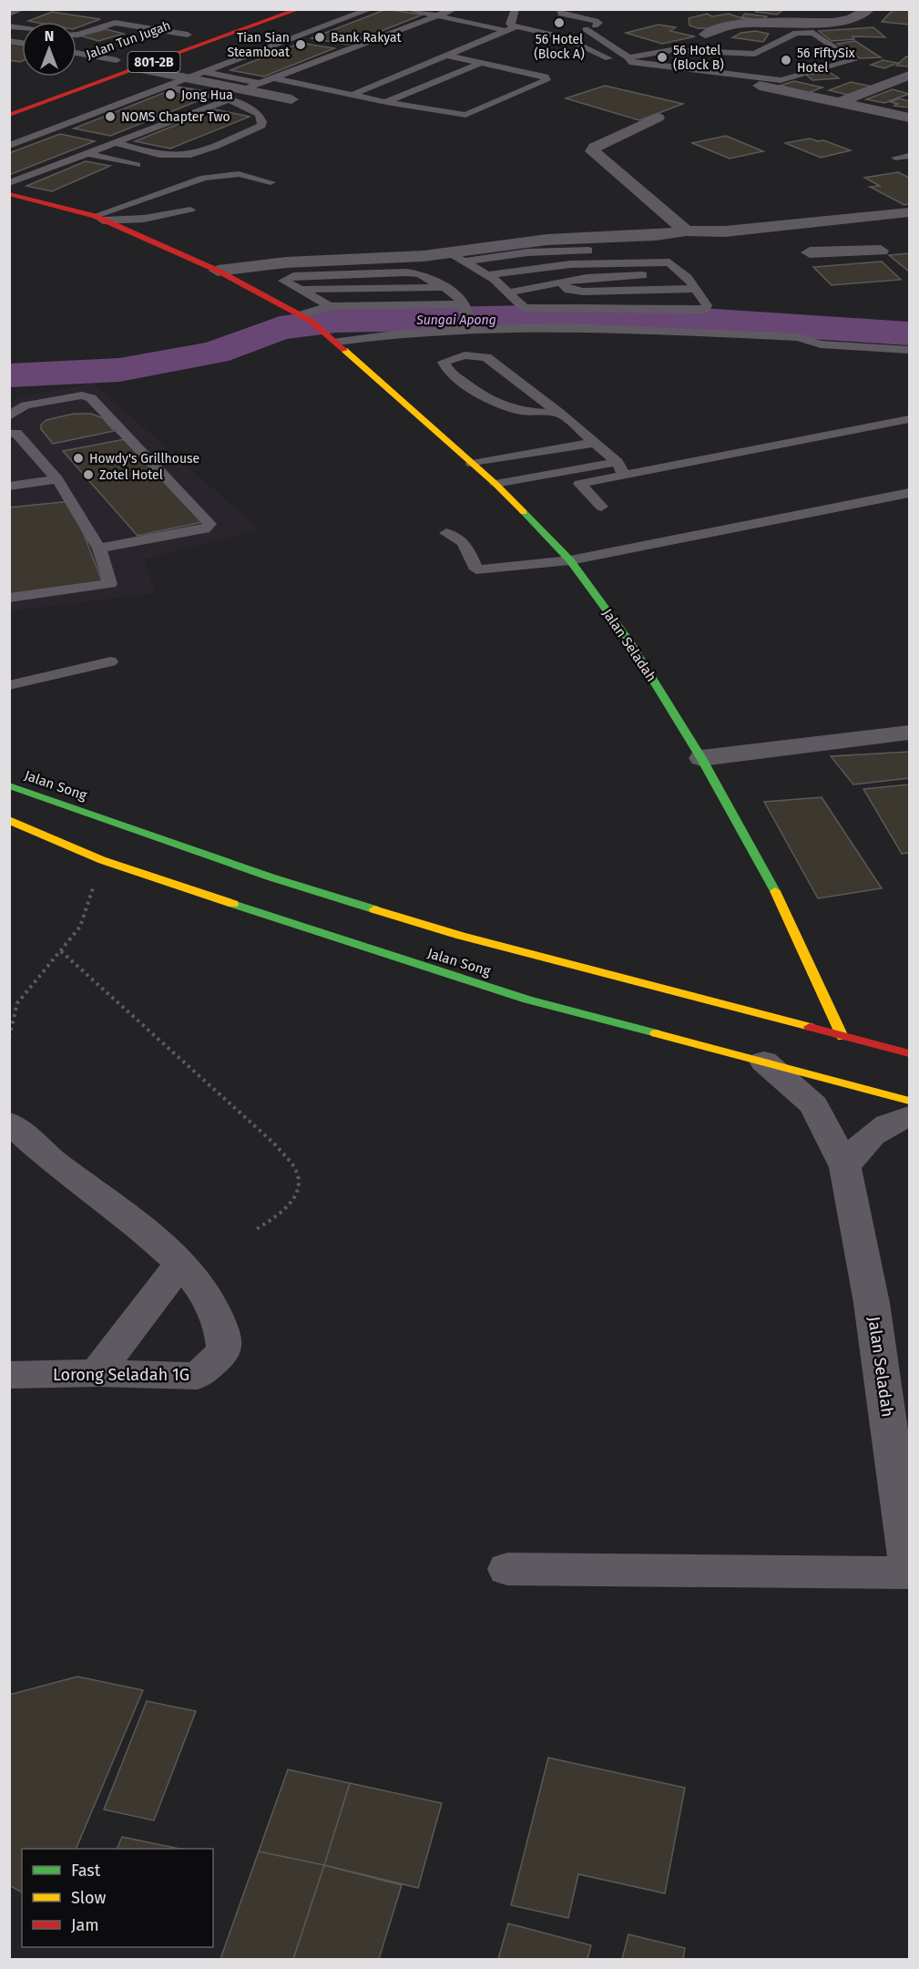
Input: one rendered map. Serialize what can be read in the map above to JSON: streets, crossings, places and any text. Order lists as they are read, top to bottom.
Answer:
{
  "streets": {
    "main road": [
      "Jalan Tun Jugah",
      "801-2B",
      "Jalan Seladah",
      "Jalan Song"
    ],
    "street": ["Lorong Seladah 1G"]
  },
  "crossings": [
    ["Jalan Seladah", "Jalan Song"]
  ],
  "water": ["Sungai Apong"],
  "places": [
    "56 Hotel (Block A)",
    "Bank Rakyat",
    "Tian Sian Steamboat",
    "56 Hotel (Block B)",
    "56 FiftySix Hotel",
    "Jong Hua",
    "NOMS Chapter Two",
    "Howdy's Grillhouse",
    "Zotel Hotel"
  ],
  "legend": ["Fast", "Slow", "Jam"],
  "north": "top"
}
